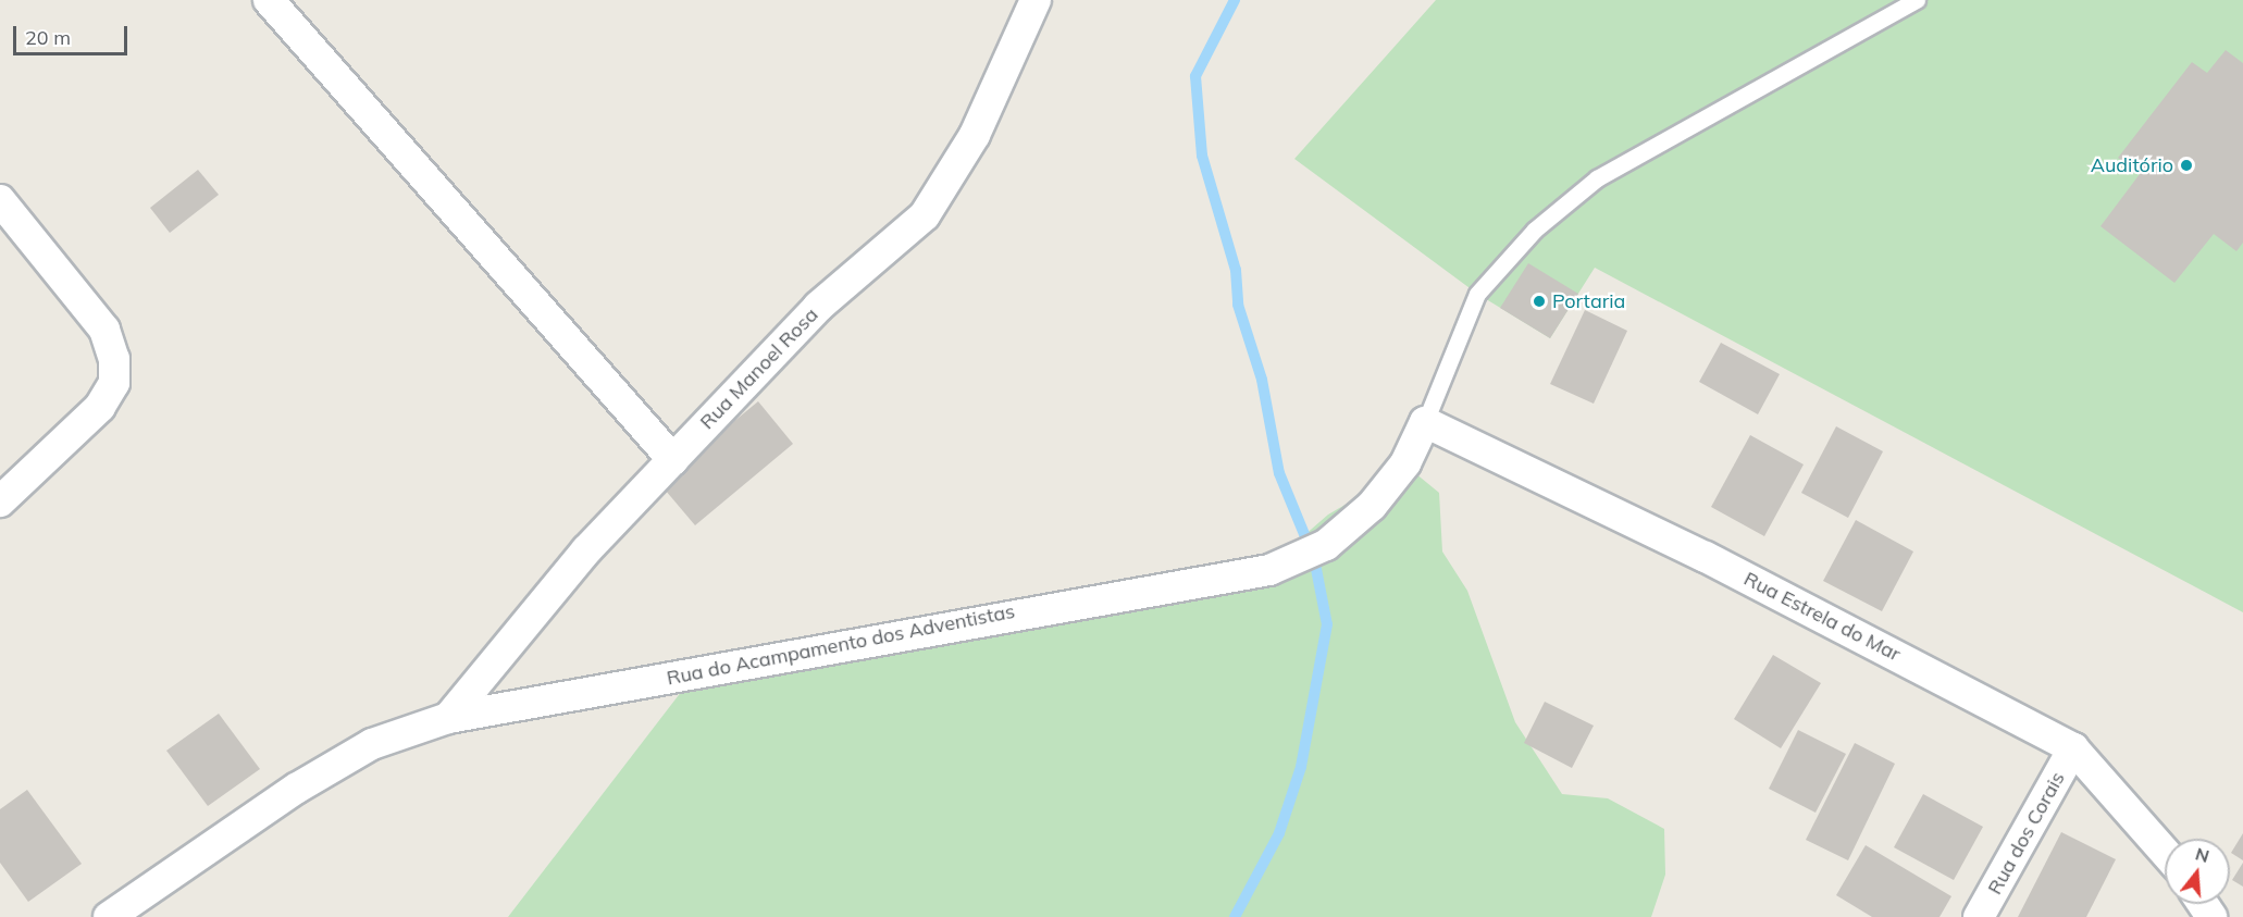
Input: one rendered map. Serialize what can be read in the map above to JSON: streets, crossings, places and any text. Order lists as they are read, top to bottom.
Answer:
{
  "streets": {
    "street": [
      "Rua Manoel Rosa",
      "Rua Estrela do Mar",
      "Rua do Acampamento dos Adventistas",
      "Rua dos Corais"
    ]
  },
  "crossings": [
    ["Rua Manoel Rosa", "Rua do Acampamento dos Adventistas"],
    ["Rua Estrela do Mar", "Rua do Acampamento dos Adventistas"],
    ["Rua Estrela do Mar", "Rua dos Corais"]
  ],
  "places": ["Auditório", "Portaria"],
  "scale_bar": "20 m",
  "north": "top"
}
